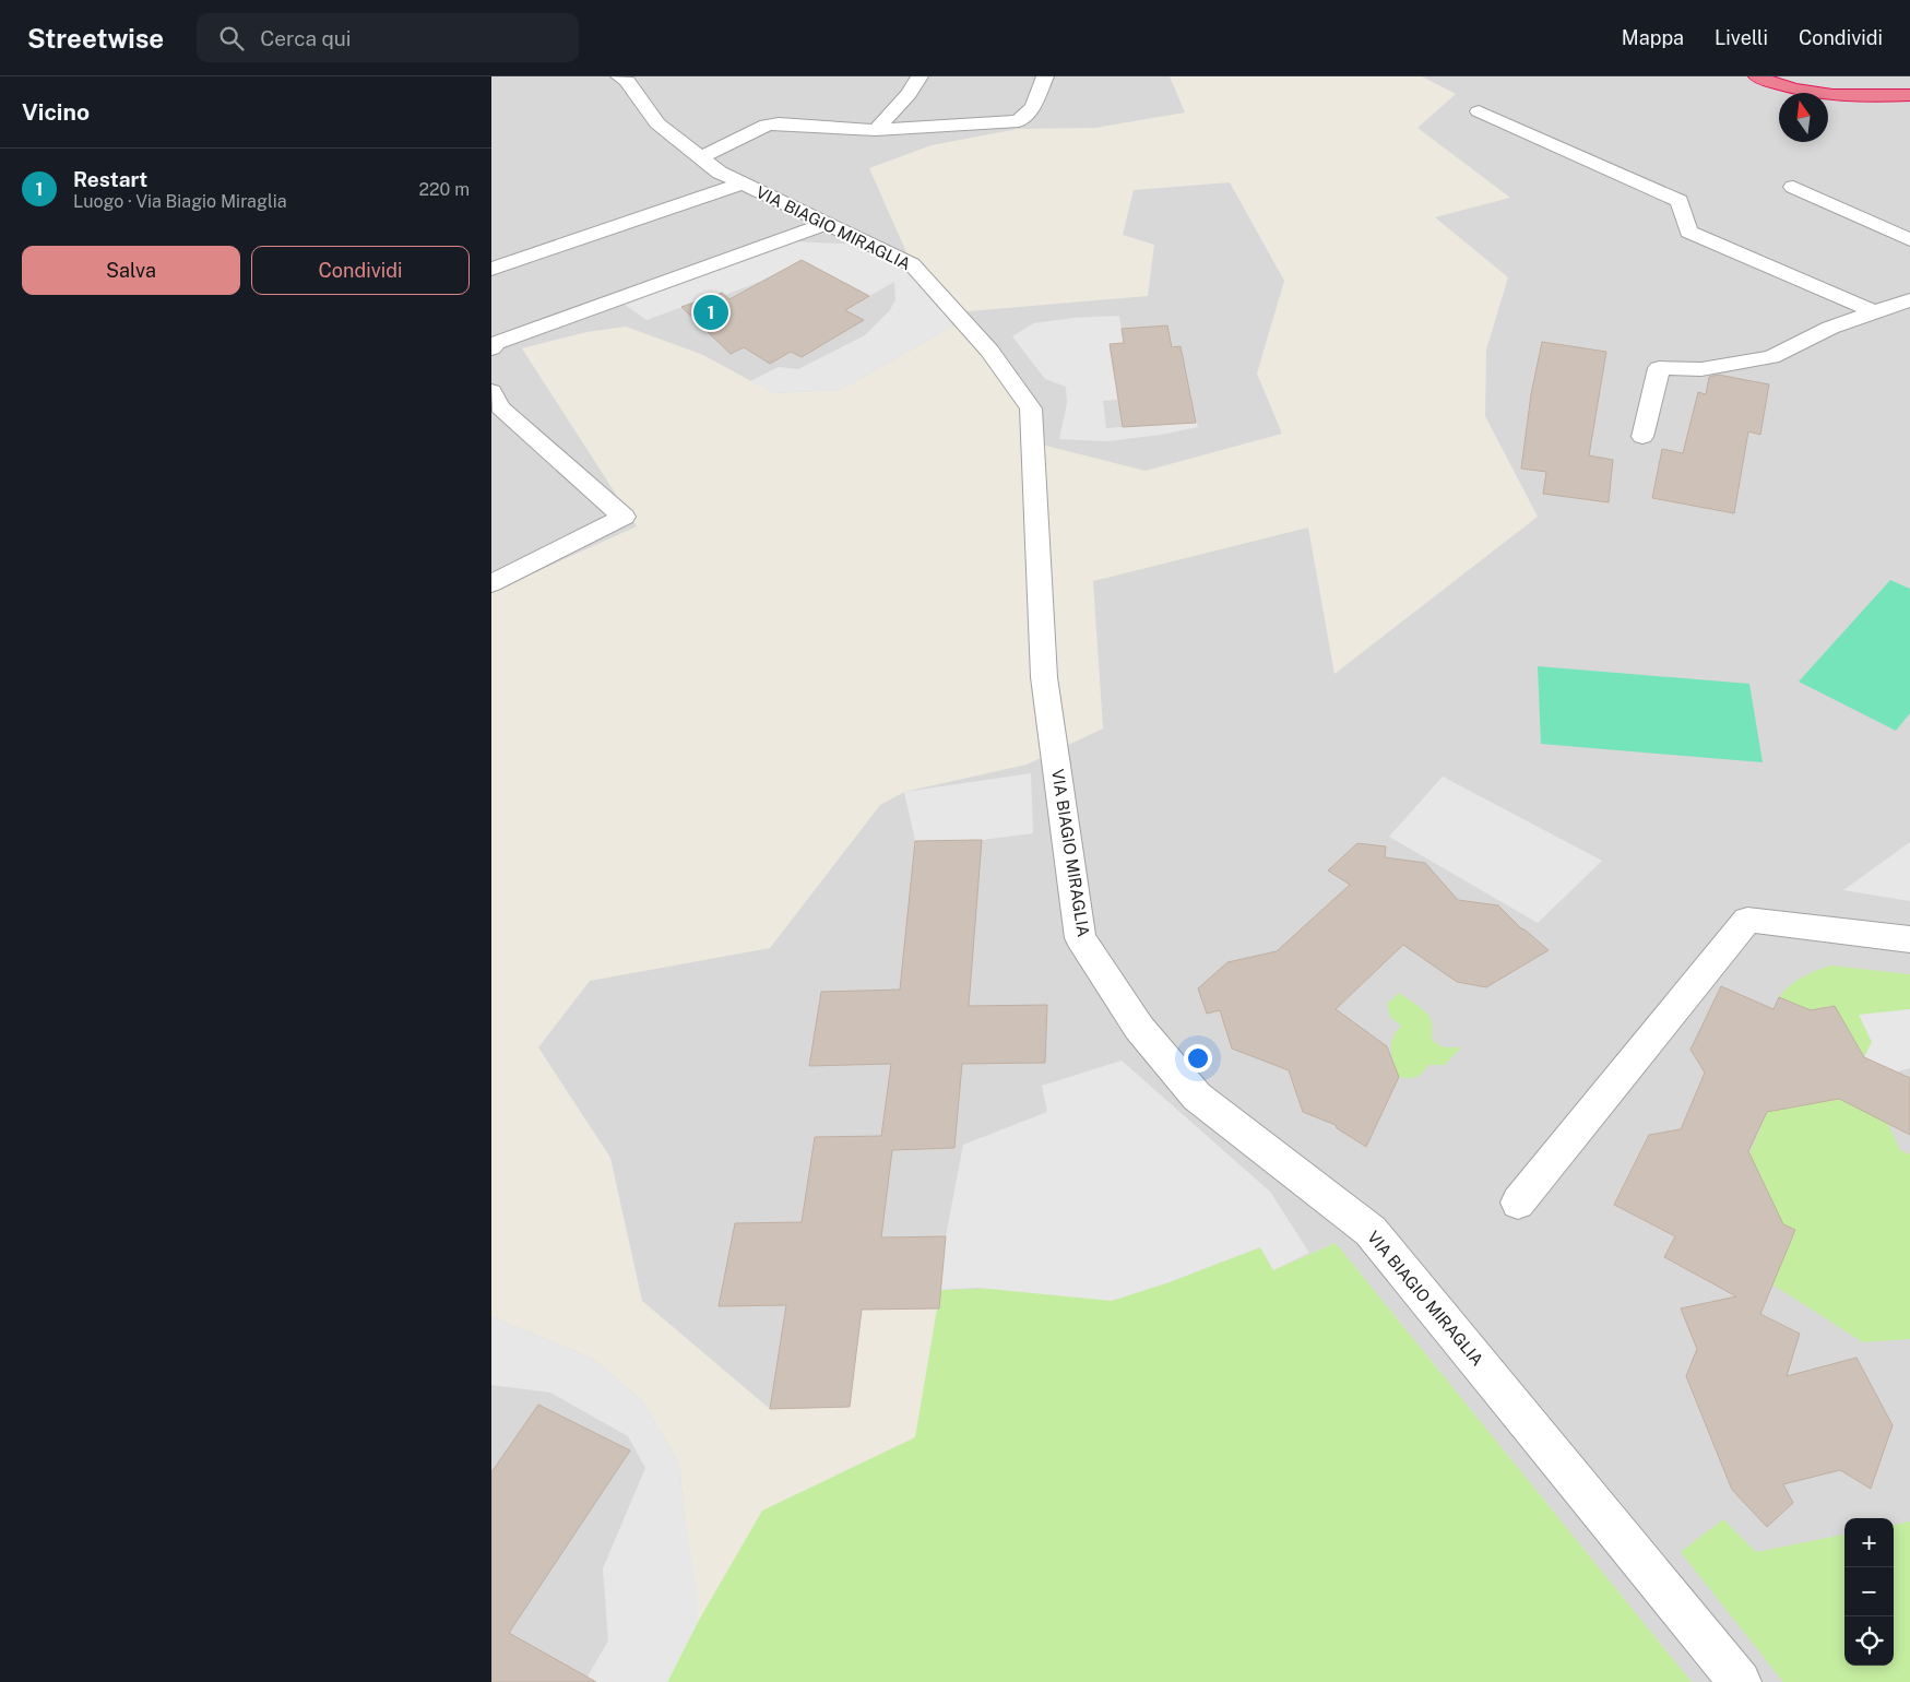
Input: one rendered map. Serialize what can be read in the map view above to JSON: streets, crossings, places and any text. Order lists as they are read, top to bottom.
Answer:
{
  "streets": {
    "street": ["VIA BIAGIO MIRAGLIA"]
  },
  "north": "top",
  "page": {
    "header": "Streetwise",
    "search": "Cerca qui",
    "nav": ["Mappa", "Livelli", "Condividi"],
    "heading": "Vicino",
    "list": [
      {
        "mark": "1",
        "name": "Restart",
        "note": "Luogo · Via Biagio Miraglia",
        "value": "220 m"
      }
    ],
    "buttons": ["Salva", "Condividi"],
    "pins": "1",
    "map_buttons": ["+", "−"]
  }
}
